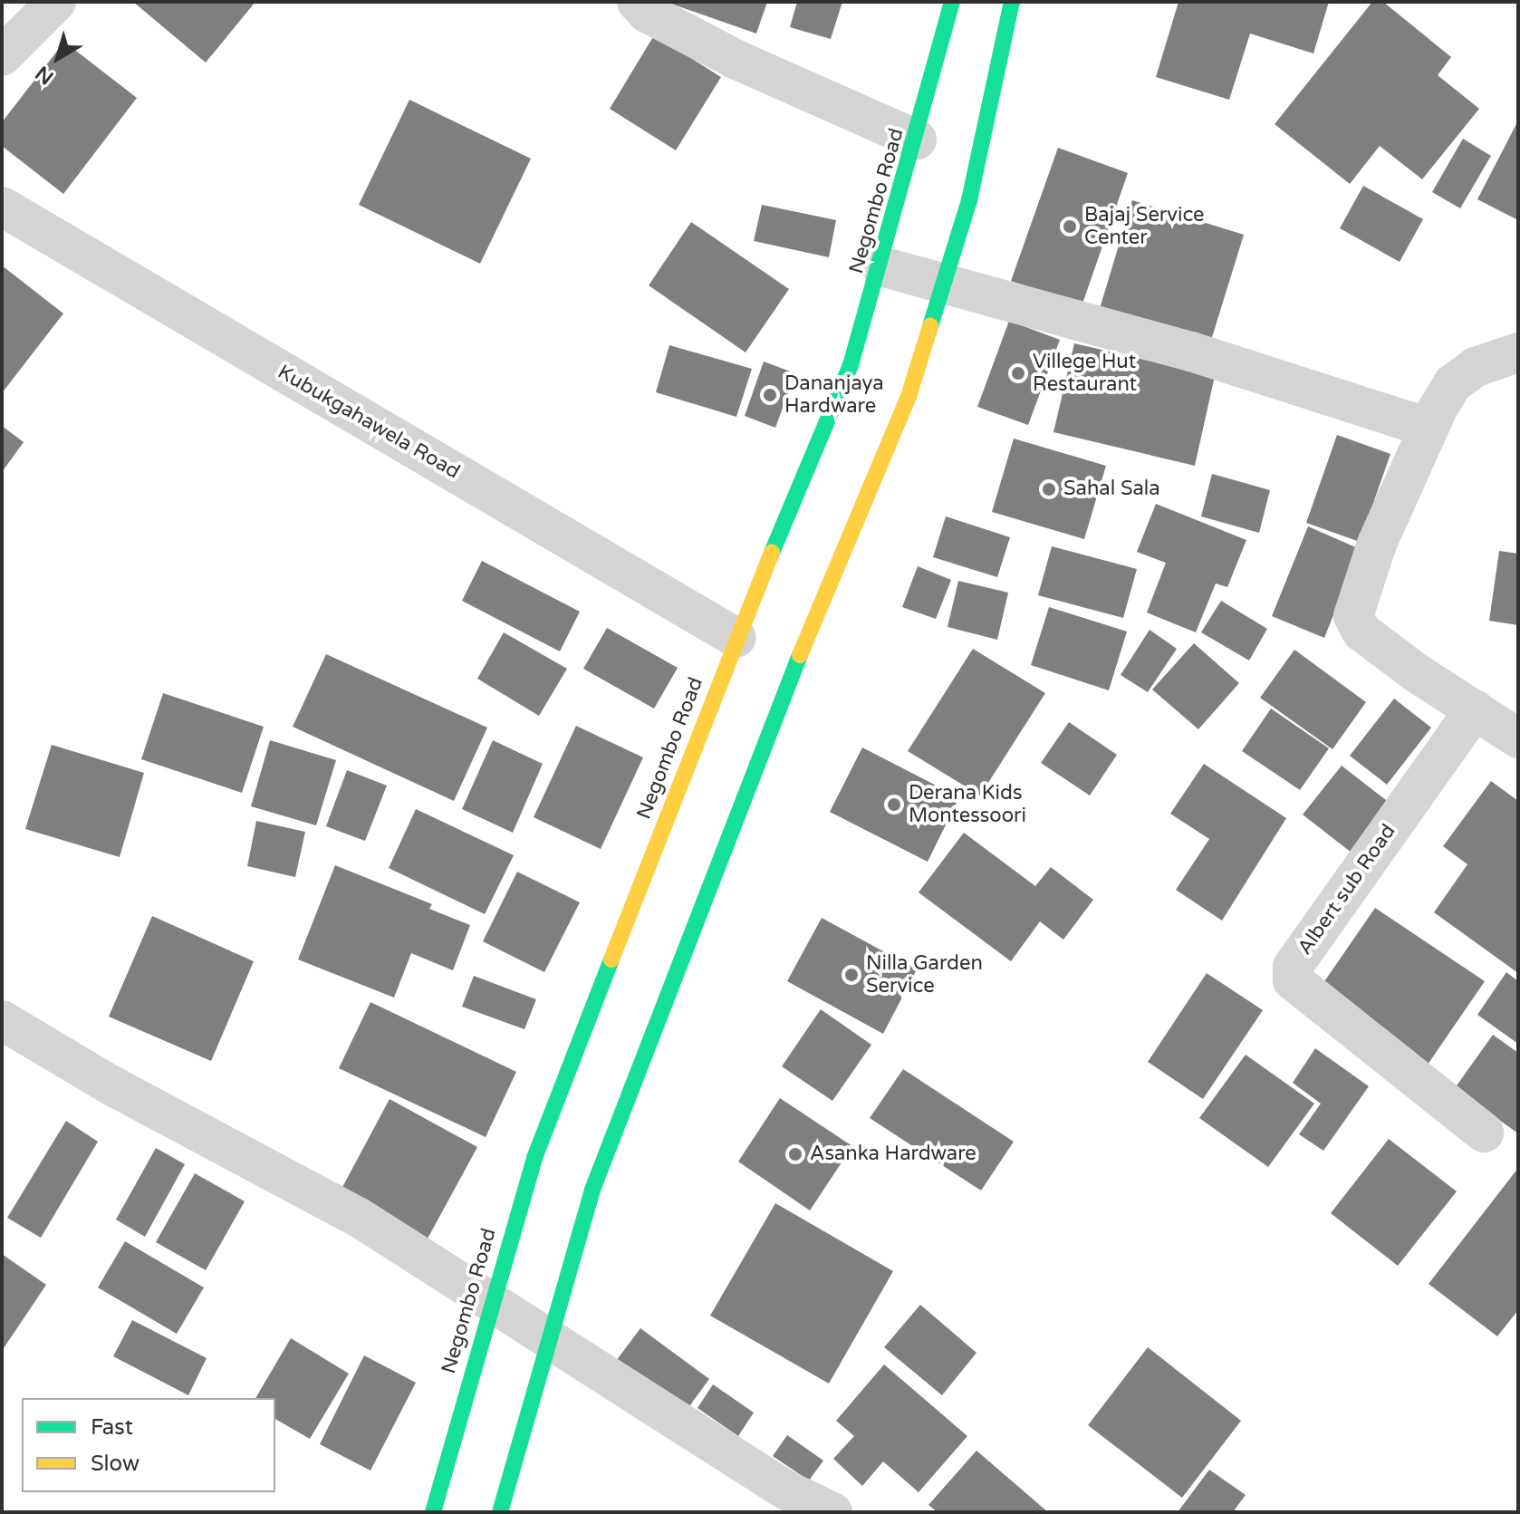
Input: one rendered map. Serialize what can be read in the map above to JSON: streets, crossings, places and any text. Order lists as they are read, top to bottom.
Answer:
{
  "streets": {
    "highway": ["Negombo Road"],
    "street": ["Kubukgahawela Road", "Albert sub Road"]
  },
  "crossings": [
    ["Negombo Road", "Kubukgahawela Road"]
  ],
  "places": [
    "Bajaj Service Center",
    "Villege Hut Restaurant",
    "Dananjaya Hardware",
    "Sahal Sala",
    "Derana Kids Montessoori",
    "Nilla Garden Service",
    "Asanka Hardware"
  ],
  "legend": ["Fast", "Slow"],
  "north": "bottom left"
}
